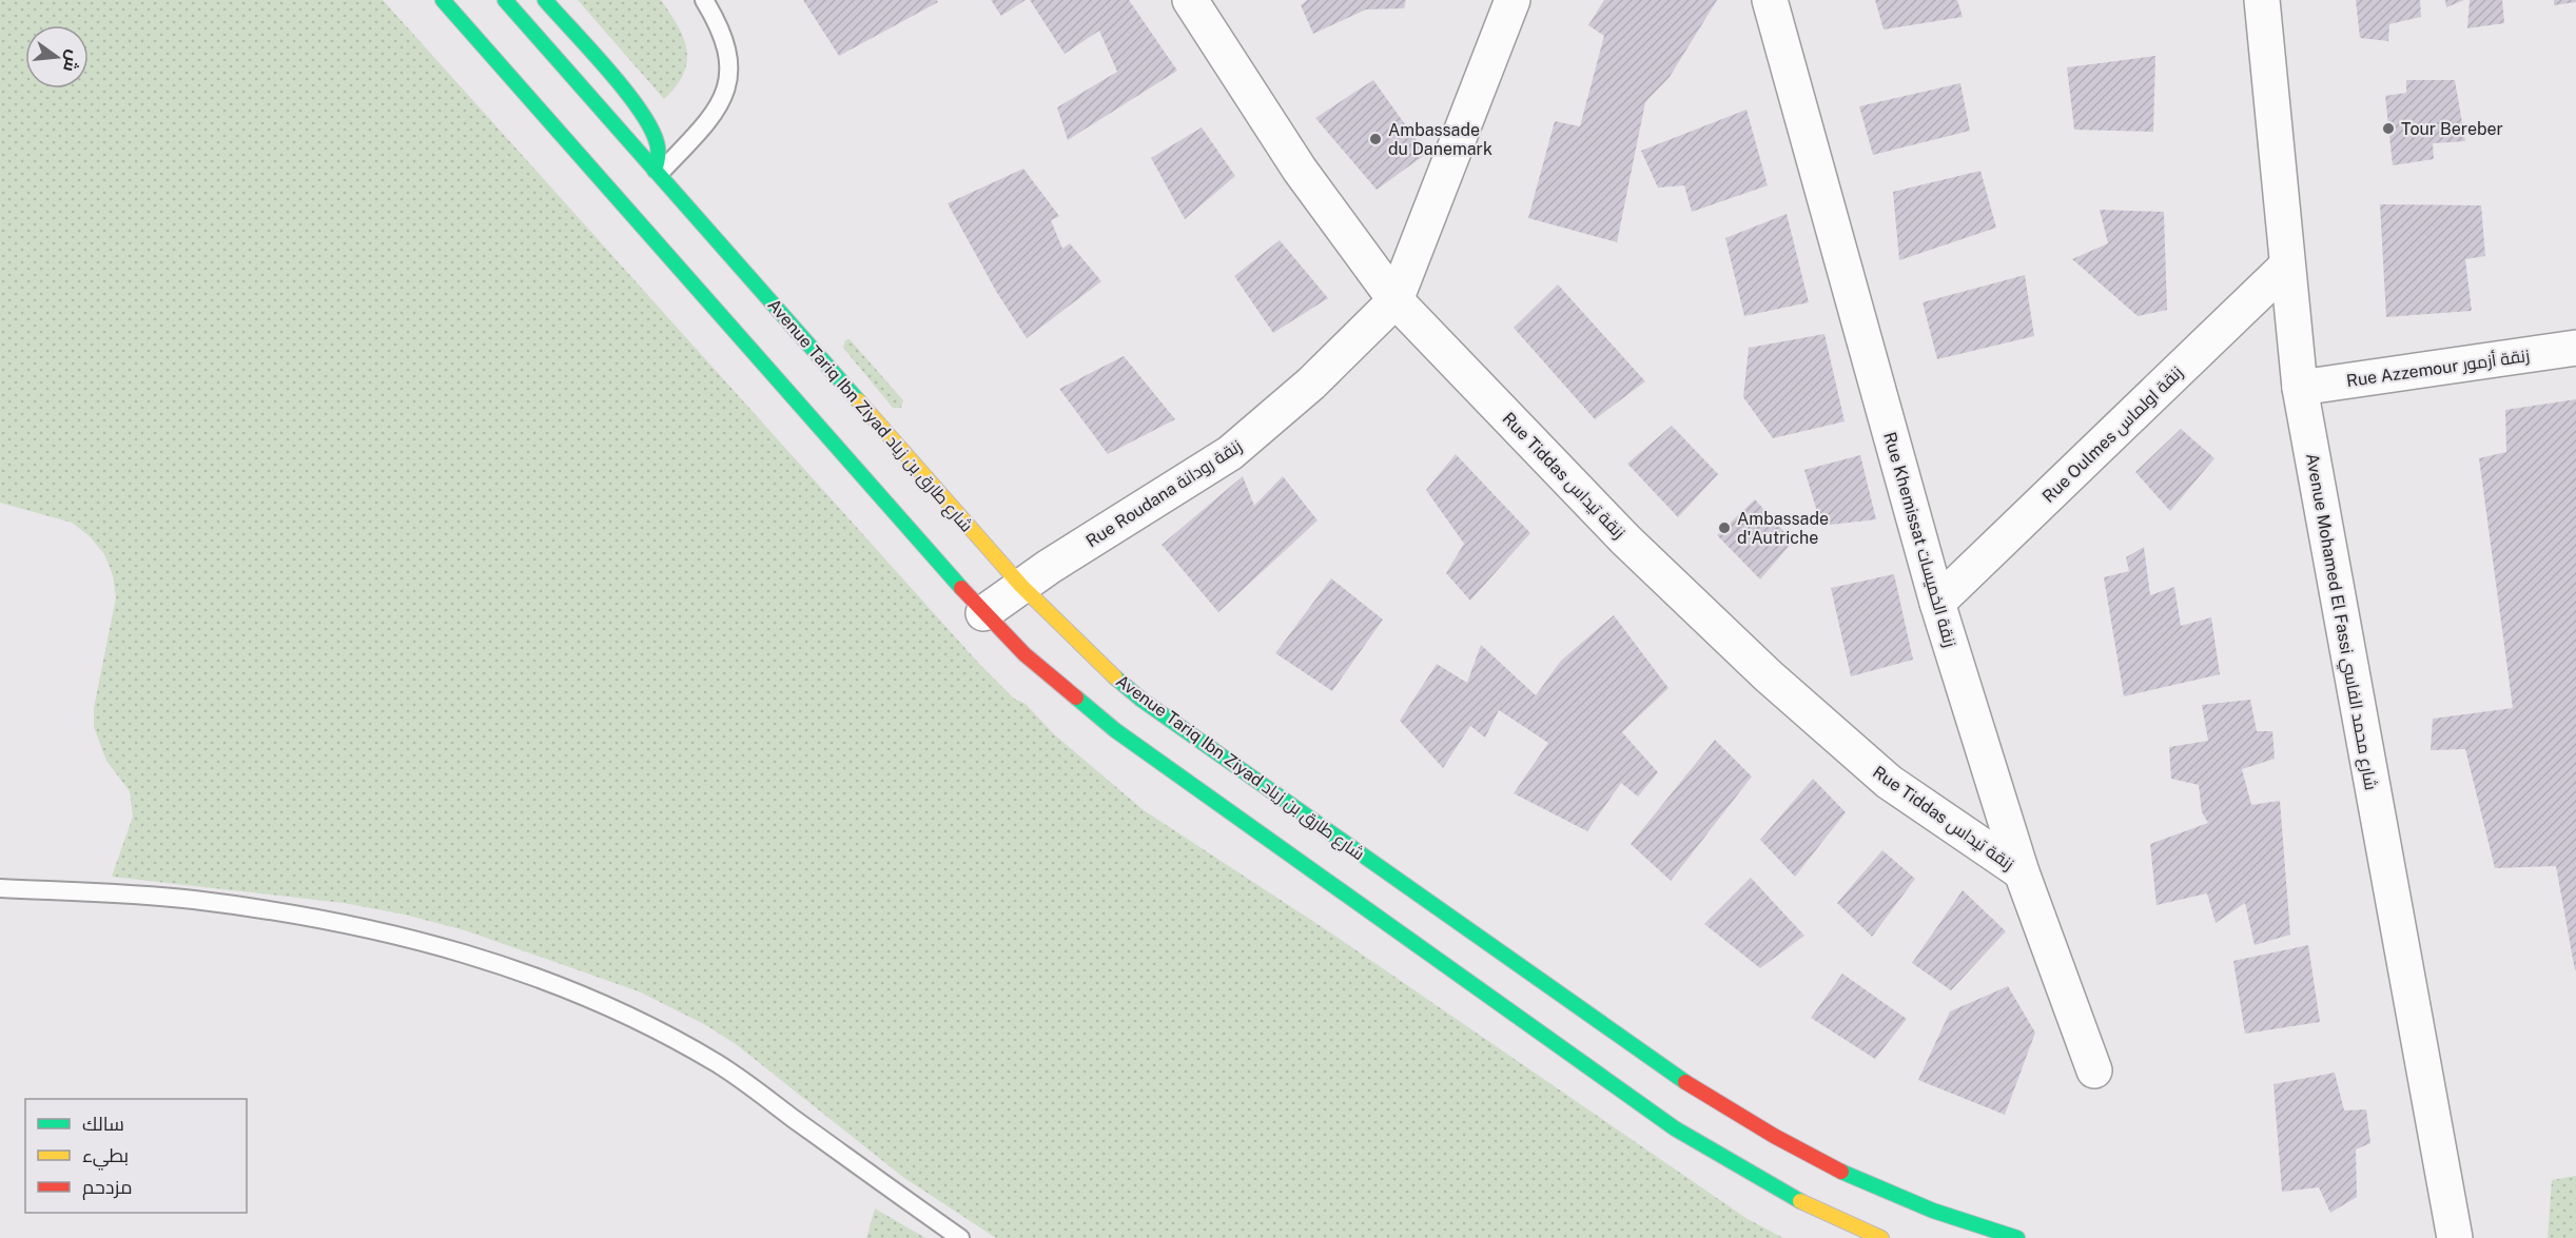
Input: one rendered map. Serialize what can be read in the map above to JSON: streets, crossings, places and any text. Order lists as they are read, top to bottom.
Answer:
{
  "streets": {
    "main road": ["Avenue Tariq Ibn Ziyad شارع طارق بن زياد"],
    "street": [
      "Rue Azzemour زنقة أزمور",
      "Rue Oulmes زنقة اولماس",
      "Rue Tiddas زنقة تيداس",
      "Rue Roudana زنقة رودانة",
      "Rue Khemissat زنقة الخميسات",
      "Avenue Mohamed El Fassi شارع محمد الفاسي"
    ]
  },
  "crossings": [
    ["Rue Azzemour زنقة أزمور", "Avenue Mohamed El Fassi شارع محمد الفاسي"],
    ["Avenue Tariq Ibn Ziyad شارع طارق بن زياد", "Rue Roudana زنقة رودانة"],
    ["Rue Oulmes زنقة اولماس", "Rue Khemissat زنقة الخميسات"],
    ["Rue Oulmes زنقة اولماس", "Avenue Mohamed El Fassi شارع محمد الفاسي"],
    ["Rue Tiddas زنقة تيداس", "Rue Roudana زنقة رودانة"],
    ["Rue Tiddas زنقة تيداس", "Rue Khemissat زنقة الخميسات"]
  ],
  "places": ["Tour Bereber", "Ambassade du Danemark", "Ambassade d'Autriche"],
  "legend": ["سالك", "بطيء", "مزدحم"],
  "north": "right"
}
